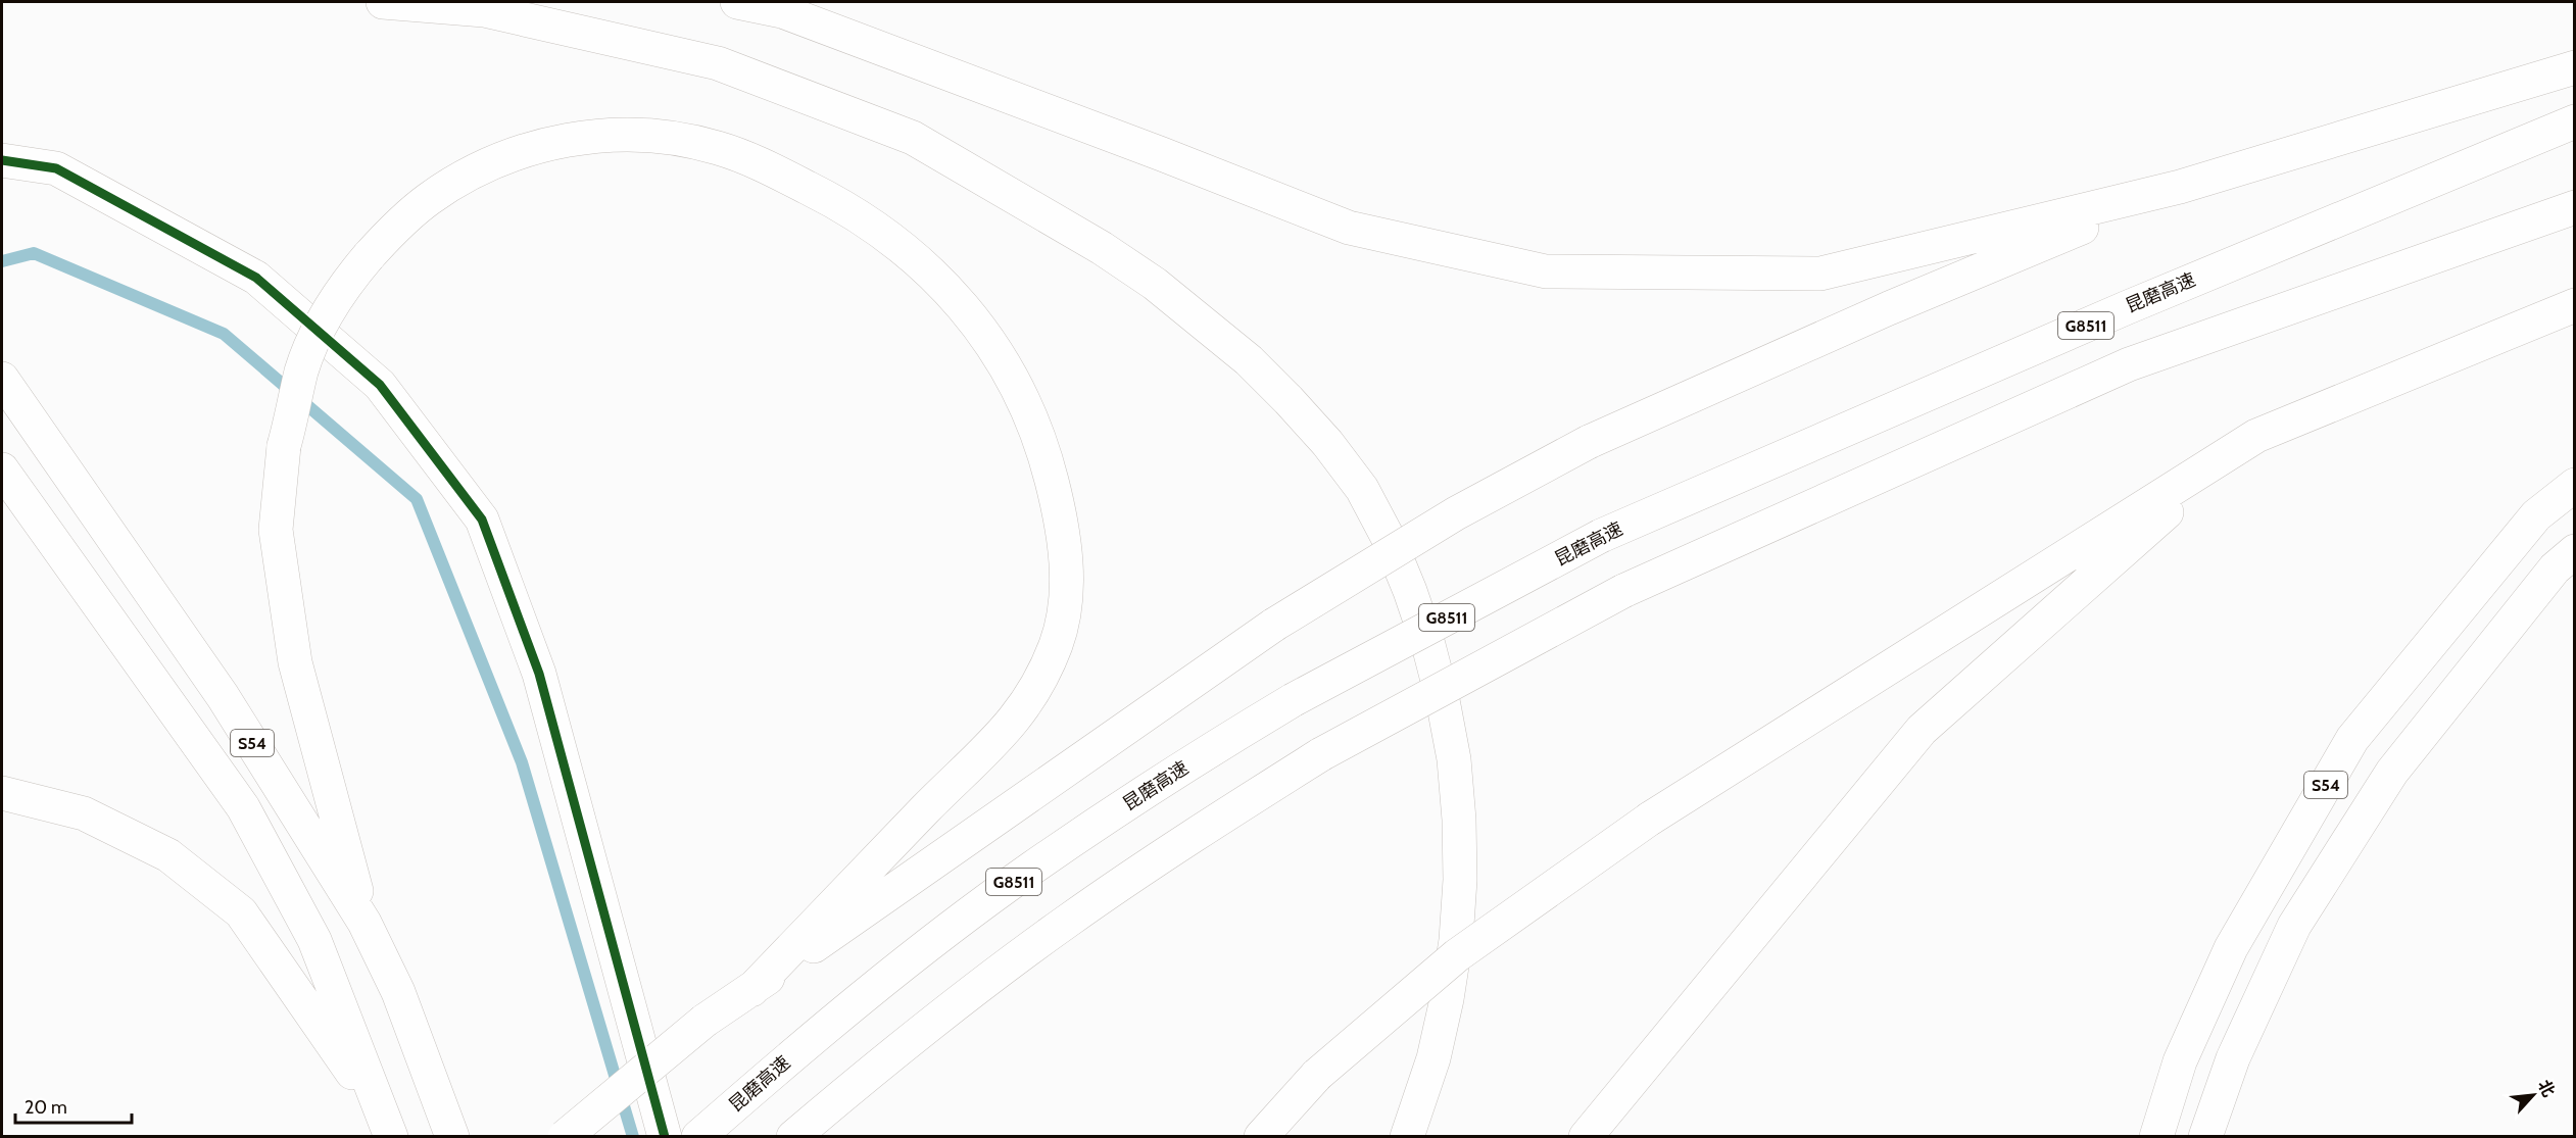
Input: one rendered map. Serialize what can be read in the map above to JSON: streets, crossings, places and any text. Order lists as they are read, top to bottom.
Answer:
{
  "streets": {
    "main road": ["昆磨高速", "G8511", "S54"]
  },
  "scale_bar": "20 m",
  "north": "top right"
}
